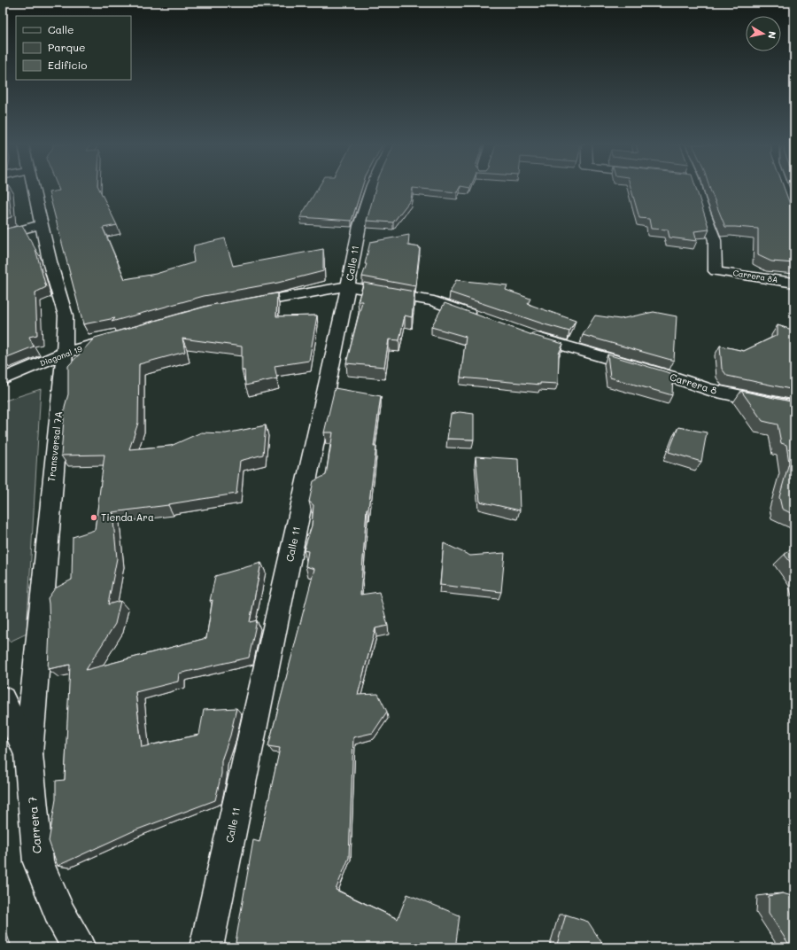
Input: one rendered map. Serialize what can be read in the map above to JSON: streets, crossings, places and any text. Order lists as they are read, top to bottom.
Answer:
{
  "streets": {
    "street": [
      "Calle 11",
      "Carrera 8A",
      "Diagonal 19",
      "Carrera 8",
      "Transversal 7A",
      "Carrera 7"
    ]
  },
  "crossings": [
    ["Diagonal 19", "Transversal 7A"],
    ["Transversal 7A", "Carrera 7"]
  ],
  "places": ["Tienda Ara"],
  "legend": ["Calle", "Parque", "Edificio"],
  "north": "right"
}
